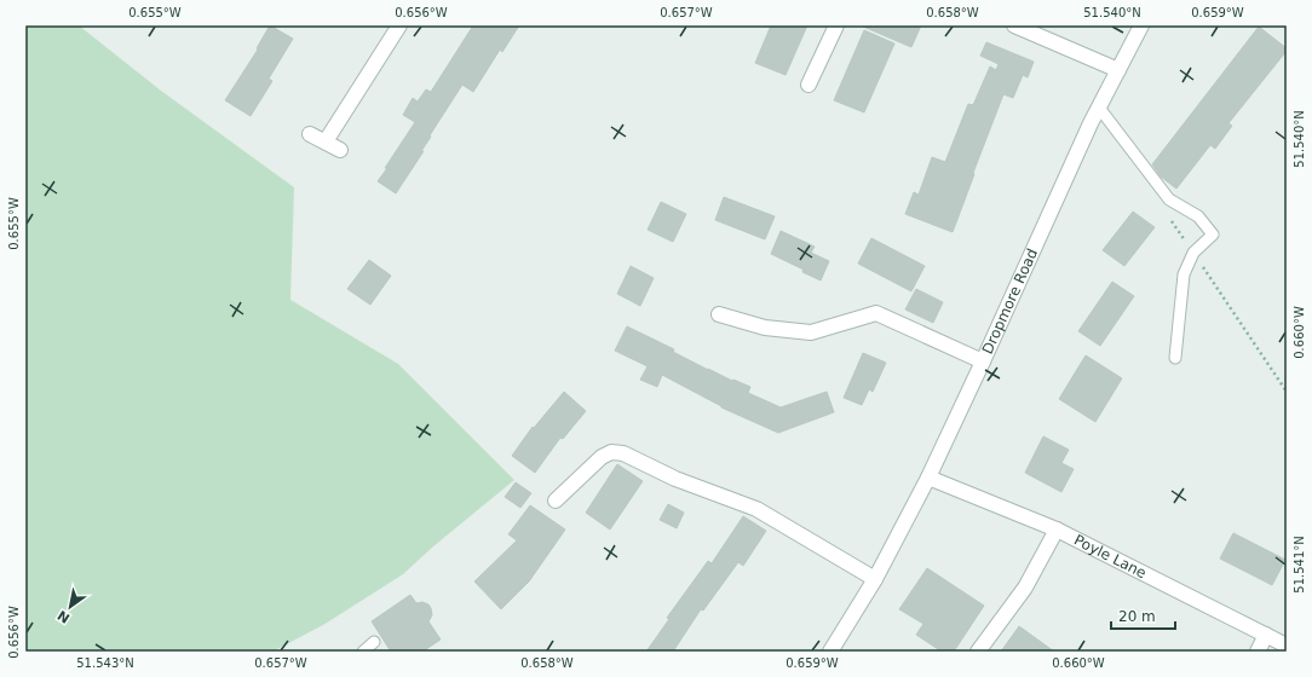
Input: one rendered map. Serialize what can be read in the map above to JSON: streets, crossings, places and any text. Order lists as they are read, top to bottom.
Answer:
{
  "streets": {
    "street": ["Dropmore Road", "Poyle Lane"]
  },
  "crossings": [
    ["Dropmore Road", "Poyle Lane"]
  ],
  "scale_bar": "20 m",
  "north": "bottom left",
  "coordinates": [
    "0.655°W",
    "0.656°W",
    "0.657°W",
    "0.658°W",
    "51.540°N",
    "0.659°W",
    "0.660°W",
    "51.541°N",
    "51.543°N"
  ]
}
